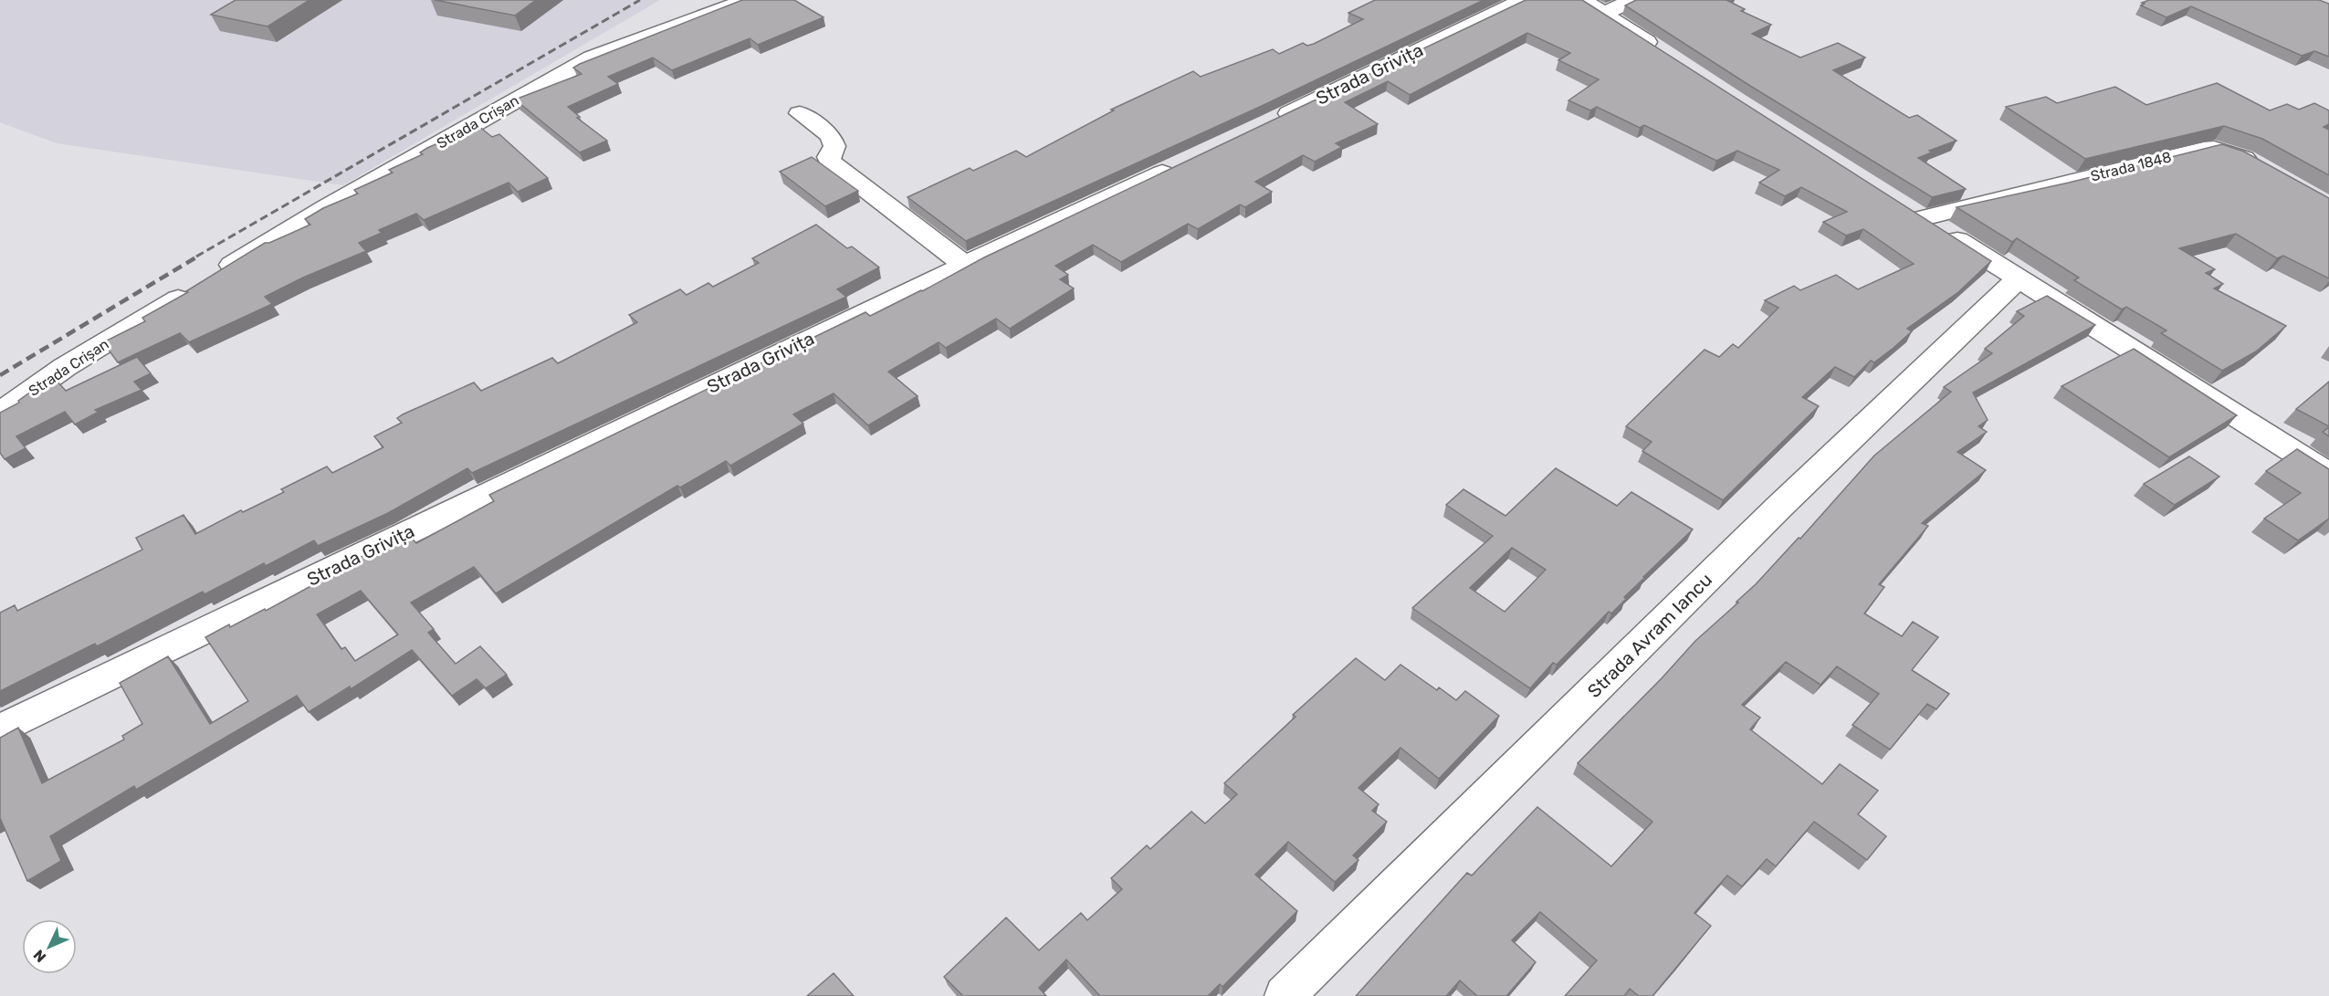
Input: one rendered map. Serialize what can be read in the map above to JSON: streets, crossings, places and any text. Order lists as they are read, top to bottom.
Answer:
{
  "streets": {
    "street": [
      "Strada Grivița",
      "Strada Crișan",
      "Strada 1848",
      "Strada Avram Iancu"
    ]
  },
  "north": "bottom left"
}
